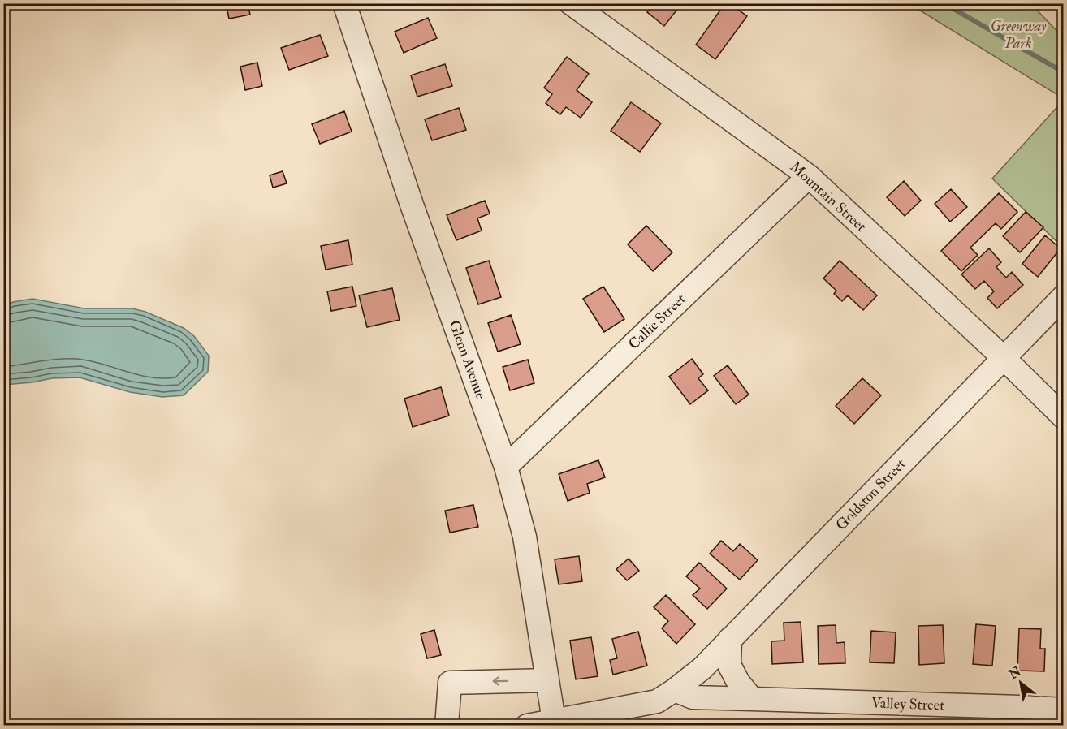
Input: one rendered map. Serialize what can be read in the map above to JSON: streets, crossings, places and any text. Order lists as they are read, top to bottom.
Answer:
{
  "streets": {
    "street": [
      "Mountain Street",
      "Callie Street",
      "Glenn Avenue",
      "Goldston Street",
      "Valley Street"
    ]
  },
  "crossings": [
    ["Mountain Street", "Callie Street"],
    ["Mountain Street", "Goldston Street"],
    ["Callie Street", "Glenn Avenue"],
    ["Goldston Street", "Valley Street"]
  ],
  "parks": ["Greenway Park"],
  "north": "top left"
}
